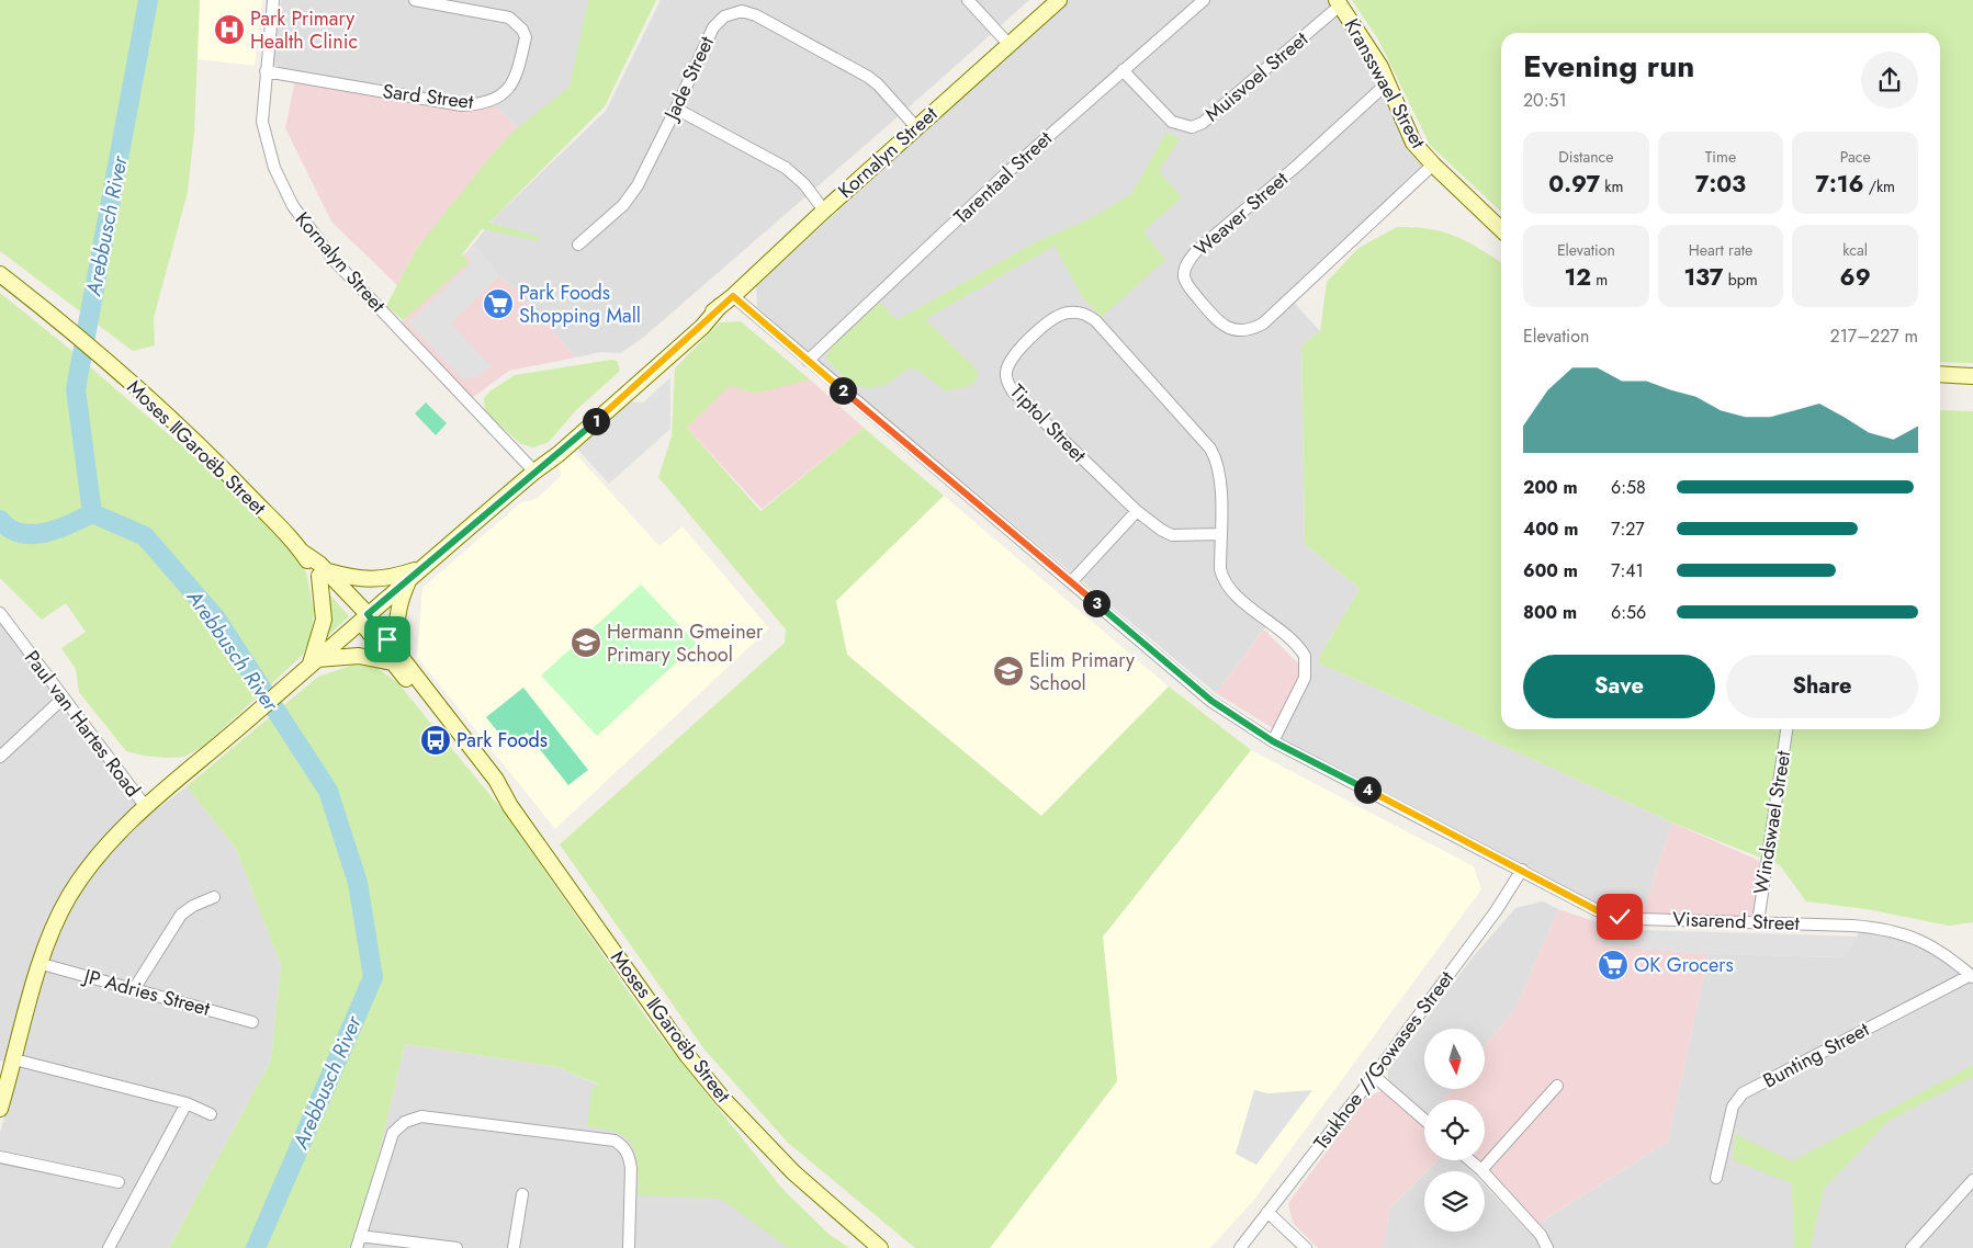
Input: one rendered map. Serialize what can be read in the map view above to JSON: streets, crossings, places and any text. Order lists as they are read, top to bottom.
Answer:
{
  "streets": {
    "street": [
      "Muisvoel Street",
      "Jade Street",
      "Kransswael Street",
      "Sard Street",
      "Kornalyn Street",
      "Tarentaal Street",
      "Weaver Street",
      "Tiptol Street",
      "Moses ǁGaroëb Street",
      "Paul van Hartes Road",
      "Windswael Street",
      "Visarend Street",
      "JP Adries Street",
      "Bunting Street",
      "Tsukhoe //Gowases Street"
    ]
  },
  "crossings": [
    ["Muisvoel Street", "Kransswael Street"],
    ["Muisvoel Street", "Tarentaal Street"],
    ["Jade Street", "Kornalyn Street"],
    ["Kransswael Street", "Weaver Street"],
    ["Sard Street", "Kornalyn Street"],
    ["Kornalyn Street", "Moses ǁGaroëb Street"],
    ["Kornalyn Street", "Paul van Hartes Road"],
    ["Kornalyn Street", "Visarend Street"],
    ["Kornalyn Street", "JP Adries Street"],
    ["Tarentaal Street", "Visarend Street"],
    ["Tiptol Street", "Visarend Street"],
    ["Windswael Street", "Visarend Street"],
    ["Visarend Street", "Bunting Street"],
    ["Visarend Street", "Tsukhoe //Gowases Street"]
  ],
  "water": ["Arebbusch River"],
  "places": {
    "hospital": ["Park Primary Health Clinic"],
    "supermarket": ["Park Foods Shopping Mall", "OK Grocers"],
    "school or university": ["Hermann Gmeiner Primary School", "Elim Primary School"],
    "bus stop": ["Park Foods"]
  },
  "north": "bottom",
  "page": {
    "heading": ["Evening run", "20:51"],
    "stats": [
      ["Distance", "0.97 km"],
      ["Time", "7:03"],
      ["Pace", "7:16 /km"],
      ["Elevation", "12 m"],
      ["Heart rate", "137 bpm"],
      ["kcal", "69"]
    ],
    "chart": ["Elevation", "217–227 m"],
    "pins": [
      "2",
      "1",
      "3",
      "4"
    ],
    "list": [
      {
        "name": "200 m",
        "note": "6:58"
      },
      {
        "name": "400 m",
        "note": "7:27"
      },
      {
        "name": "600 m",
        "note": "7:41"
      },
      {
        "name": "800 m",
        "note": "6:56"
      }
    ],
    "buttons": ["Save", "Share"]
  }
}
